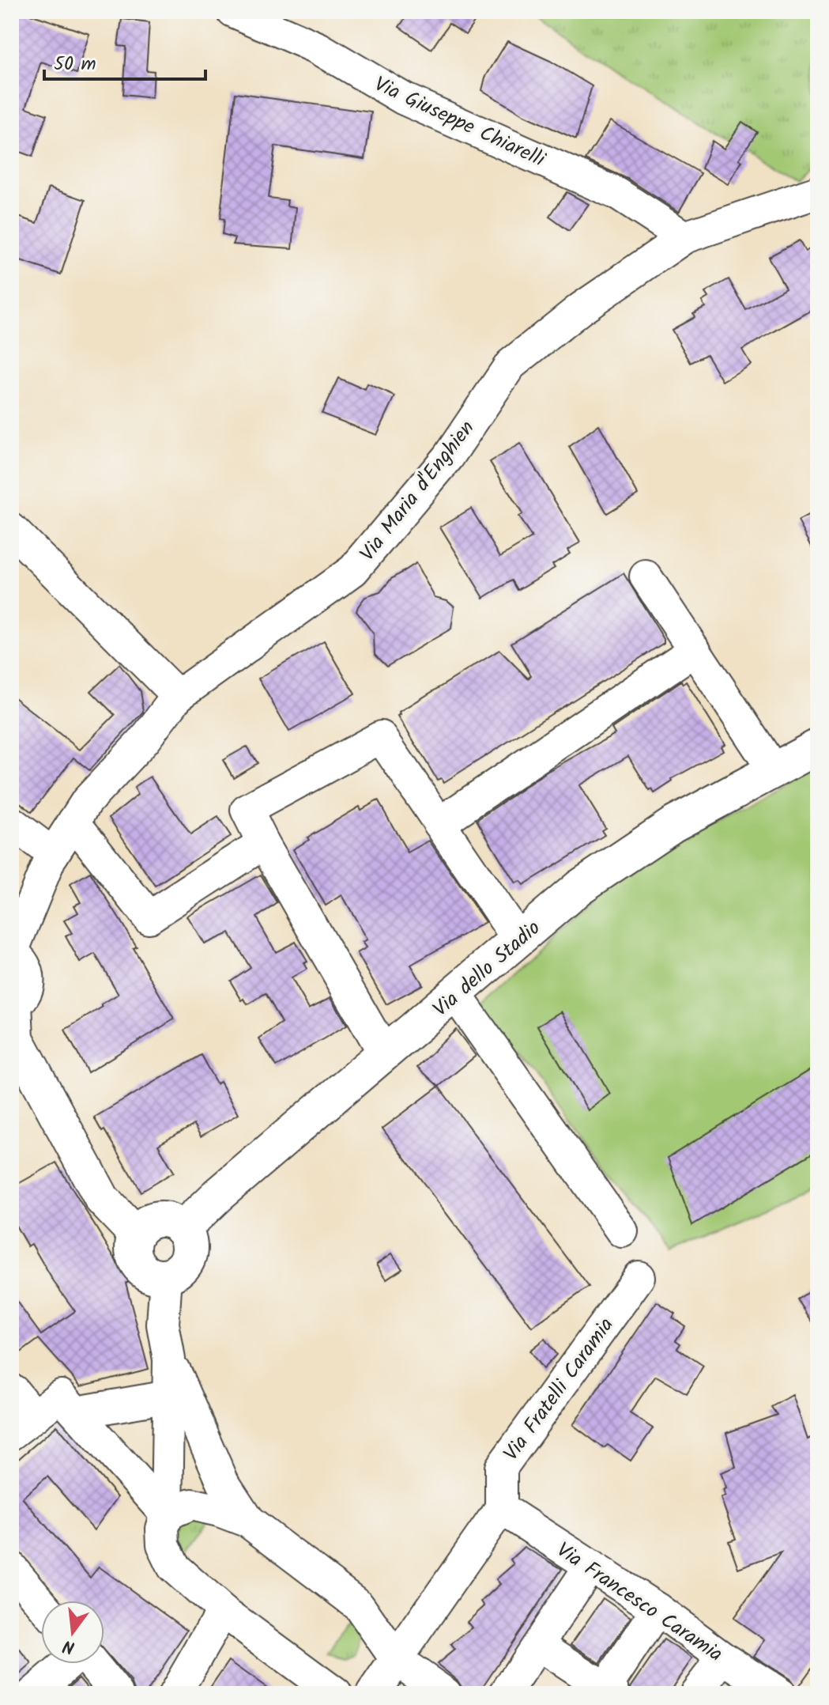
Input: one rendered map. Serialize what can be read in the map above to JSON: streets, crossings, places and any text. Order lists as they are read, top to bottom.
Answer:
{
  "streets": {
    "main road": ["Via dello Stadio"],
    "street": [
      "Via Giuseppe Chiarelli",
      "Via Maria d'Enghien",
      "Via Fratelli Caramia",
      "Via Francesco Caramia"
    ]
  },
  "crossings": [
    ["Via Giuseppe Chiarelli", "Via Maria d'Enghien"],
    ["Via Fratelli Caramia", "Via Francesco Caramia"]
  ],
  "scale_bar": "50 m",
  "north": "bottom"
}
